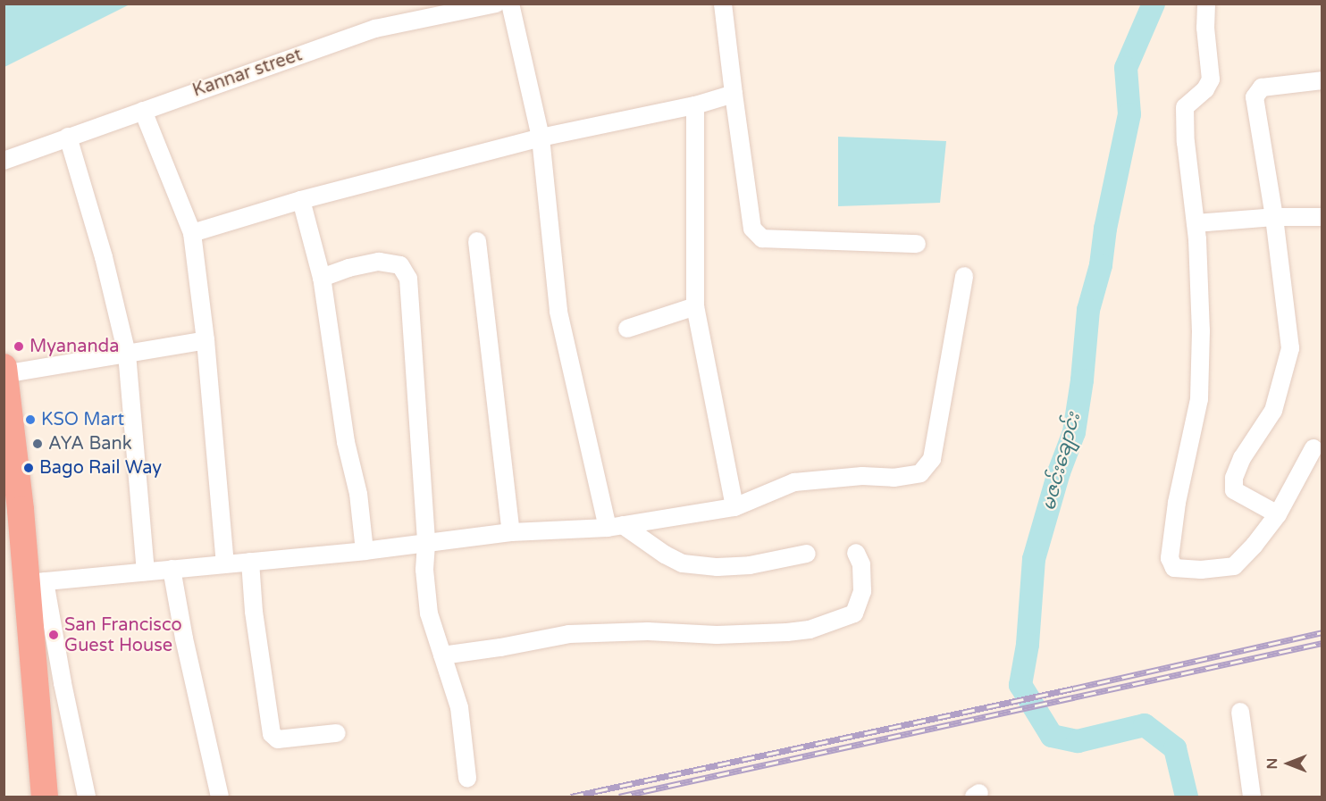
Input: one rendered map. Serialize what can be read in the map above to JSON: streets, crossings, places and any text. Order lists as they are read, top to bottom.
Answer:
{
  "streets": {
    "street": ["Kannar street"]
  },
  "water": ["မဇင်းချောင်း"],
  "places": [
    "Myananda",
    "KSO Mart",
    "AYA Bank",
    "Bago Rail Way",
    "San Francisco Guest House"
  ],
  "north": "left"
}
